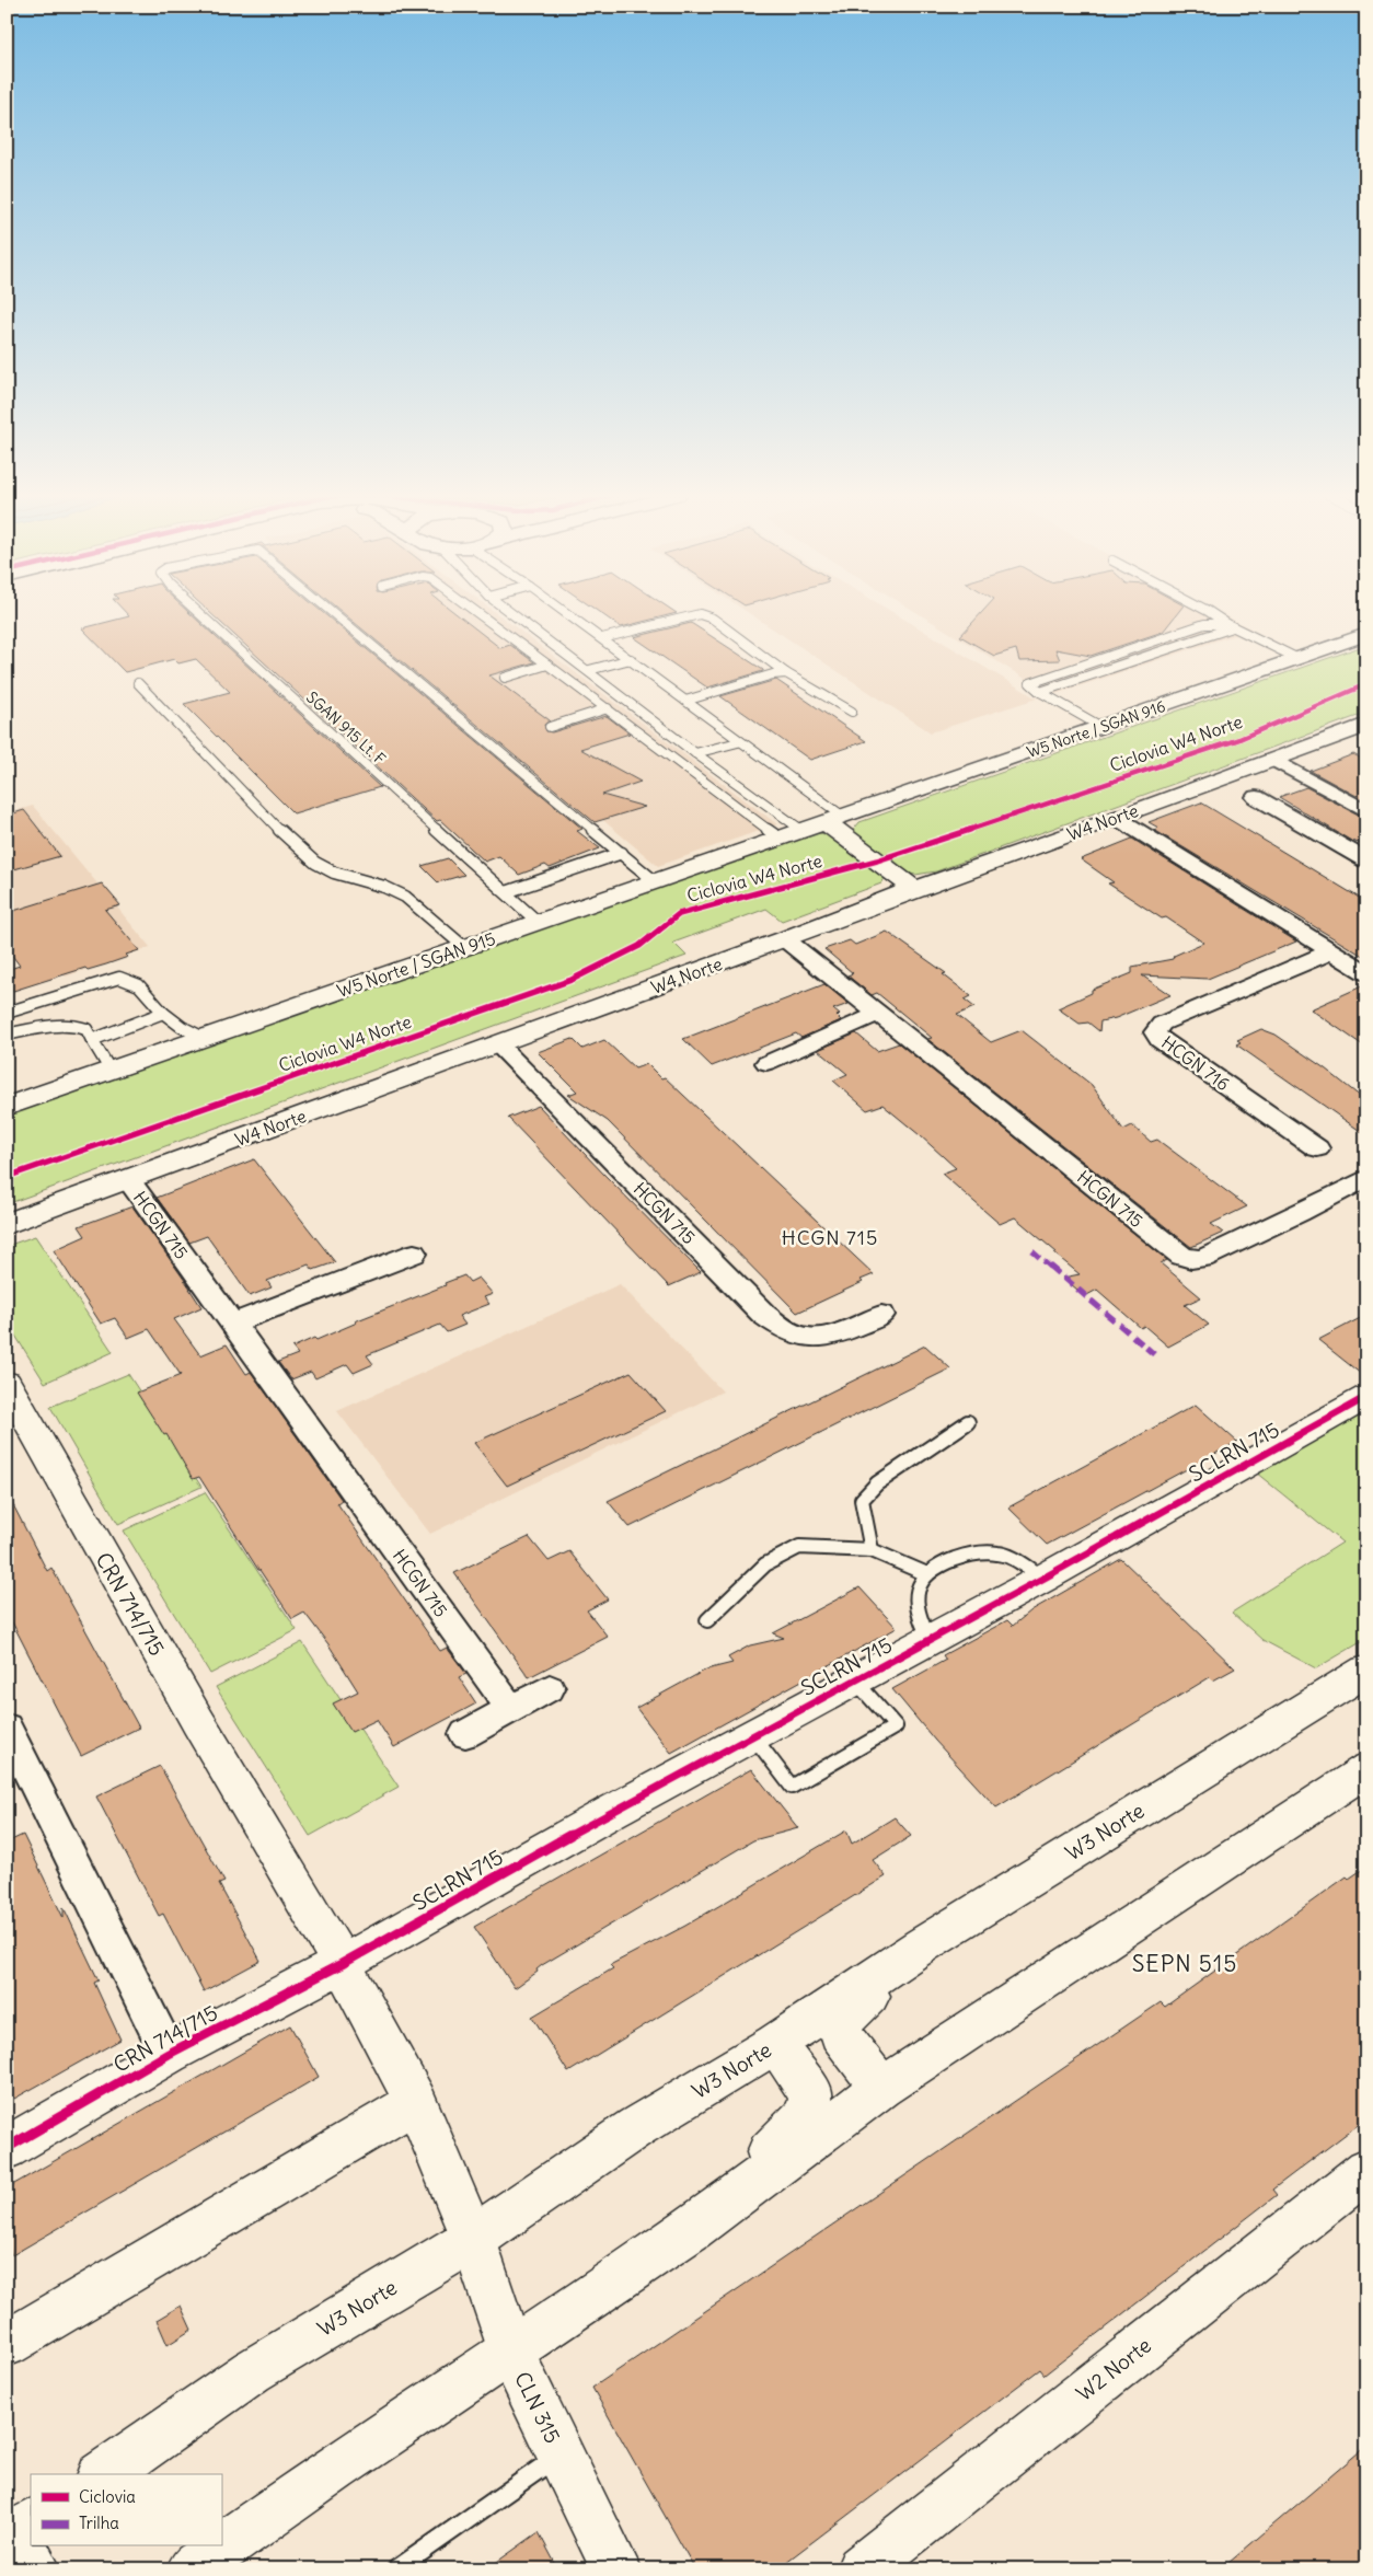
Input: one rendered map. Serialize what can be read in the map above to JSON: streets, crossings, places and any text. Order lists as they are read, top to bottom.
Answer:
{
  "streets": {
    "main road": [
      "W5 Norte / SGAN 916",
      "W4 Norte",
      "W5 Norte / SGAN 915",
      "SCLRN 715",
      "CRN 714/715",
      "W3 Norte",
      "W2 Norte",
      "CLN 315"
    ],
    "street": ["HCGN 716", "HCGN 715"],
    "lane": ["SGAN 915 Lt. F"],
    "cycle path": ["Ciclovia W4 Norte"]
  },
  "crossings": [
    ["W5 Norte / SGAN 916", "W5 Norte / SGAN 915"],
    ["W4 Norte", "HCGN 715"],
    ["SCLRN 715", "CRN 714/715"],
    ["CRN 714/715", "W3 Norte"],
    ["CRN 714/715", "CLN 315"],
    ["W3 Norte", "CLN 315"]
  ],
  "districts": ["HCGN 715", "SEPN 515"],
  "legend": ["Ciclovia", "Trilha"]
}
